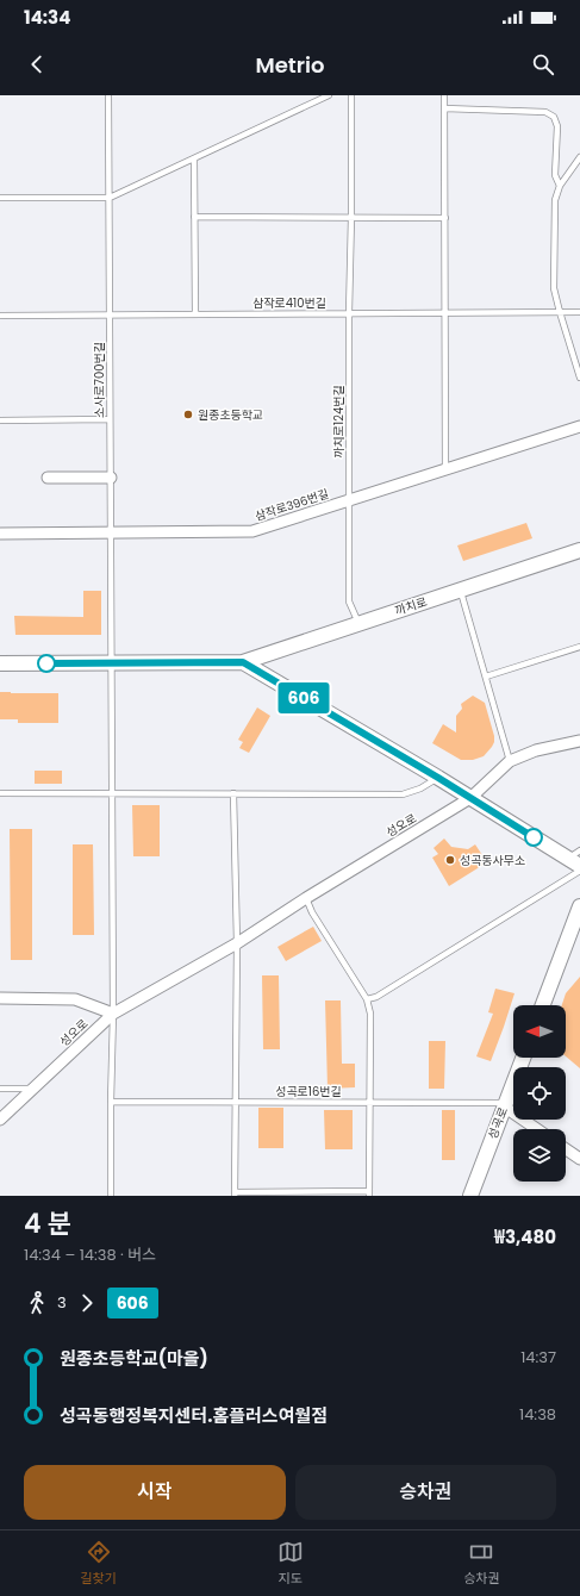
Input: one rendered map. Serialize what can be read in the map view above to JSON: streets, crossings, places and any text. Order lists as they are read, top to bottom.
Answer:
{
  "streets": {
    "street": [
      "삼작로396번길",
      "까치로",
      "성오로",
      "성곡로"
    ],
    "lane": [
      "삼작로410번길",
      "소사로700번길",
      "까치로124번길",
      "성곡로16번길"
    ]
  },
  "crossings": [
    ["삼작로410번길", "소사로700번길"],
    ["삼작로410번길", "까치로124번길"],
    ["소사로700번길", "삼작로396번길"],
    ["소사로700번길", "성오로"],
    ["소사로700번길", "성곡로16번길"],
    ["까치로124번길", "삼작로396번길"],
    ["까치로124번길", "까치로"],
    ["성곡로16번길", "성곡로"]
  ],
  "places": ["원종초등학교", "성곡동사무소"],
  "lines": ["bus line 606"],
  "north": "left",
  "page": {
    "status": "14:34",
    "header": "Metrio",
    "on_map": "606",
    "heading": ["4 분", "14:34 – 14:38 · 버스", "₩3,480"],
    "legs": ["3", "606"],
    "list": [
      {
        "name": "원종초등학교(마을)",
        "value": "14:37"
      },
      {
        "name": "성곡동행정복지센터.홈플러스여월점",
        "value": "14:38"
      }
    ],
    "buttons": ["시작", "승차권"],
    "tabs": ["길찾기", "지도", "승차권"]
  }
}
